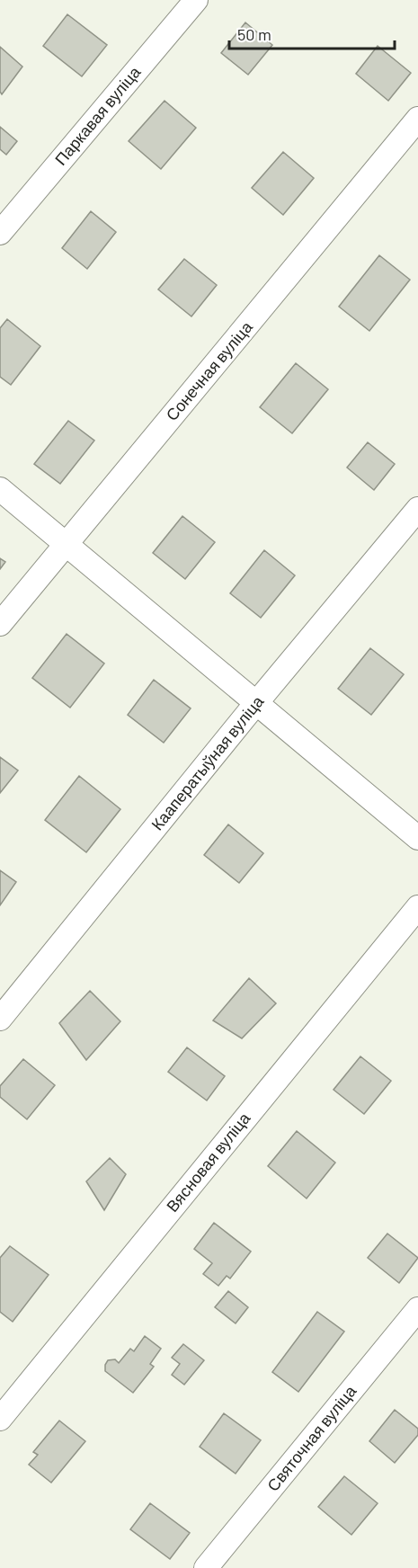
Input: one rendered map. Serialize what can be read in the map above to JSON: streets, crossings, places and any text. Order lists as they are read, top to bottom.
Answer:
{
  "streets": {
    "street": [
      "Паркавая вуліца",
      "Сонечная вуліца",
      "Кааператыўная вуліца",
      "Вясновая вуліца",
      "Святочная вуліца"
    ]
  },
  "scale_bar": "50 m"
}
